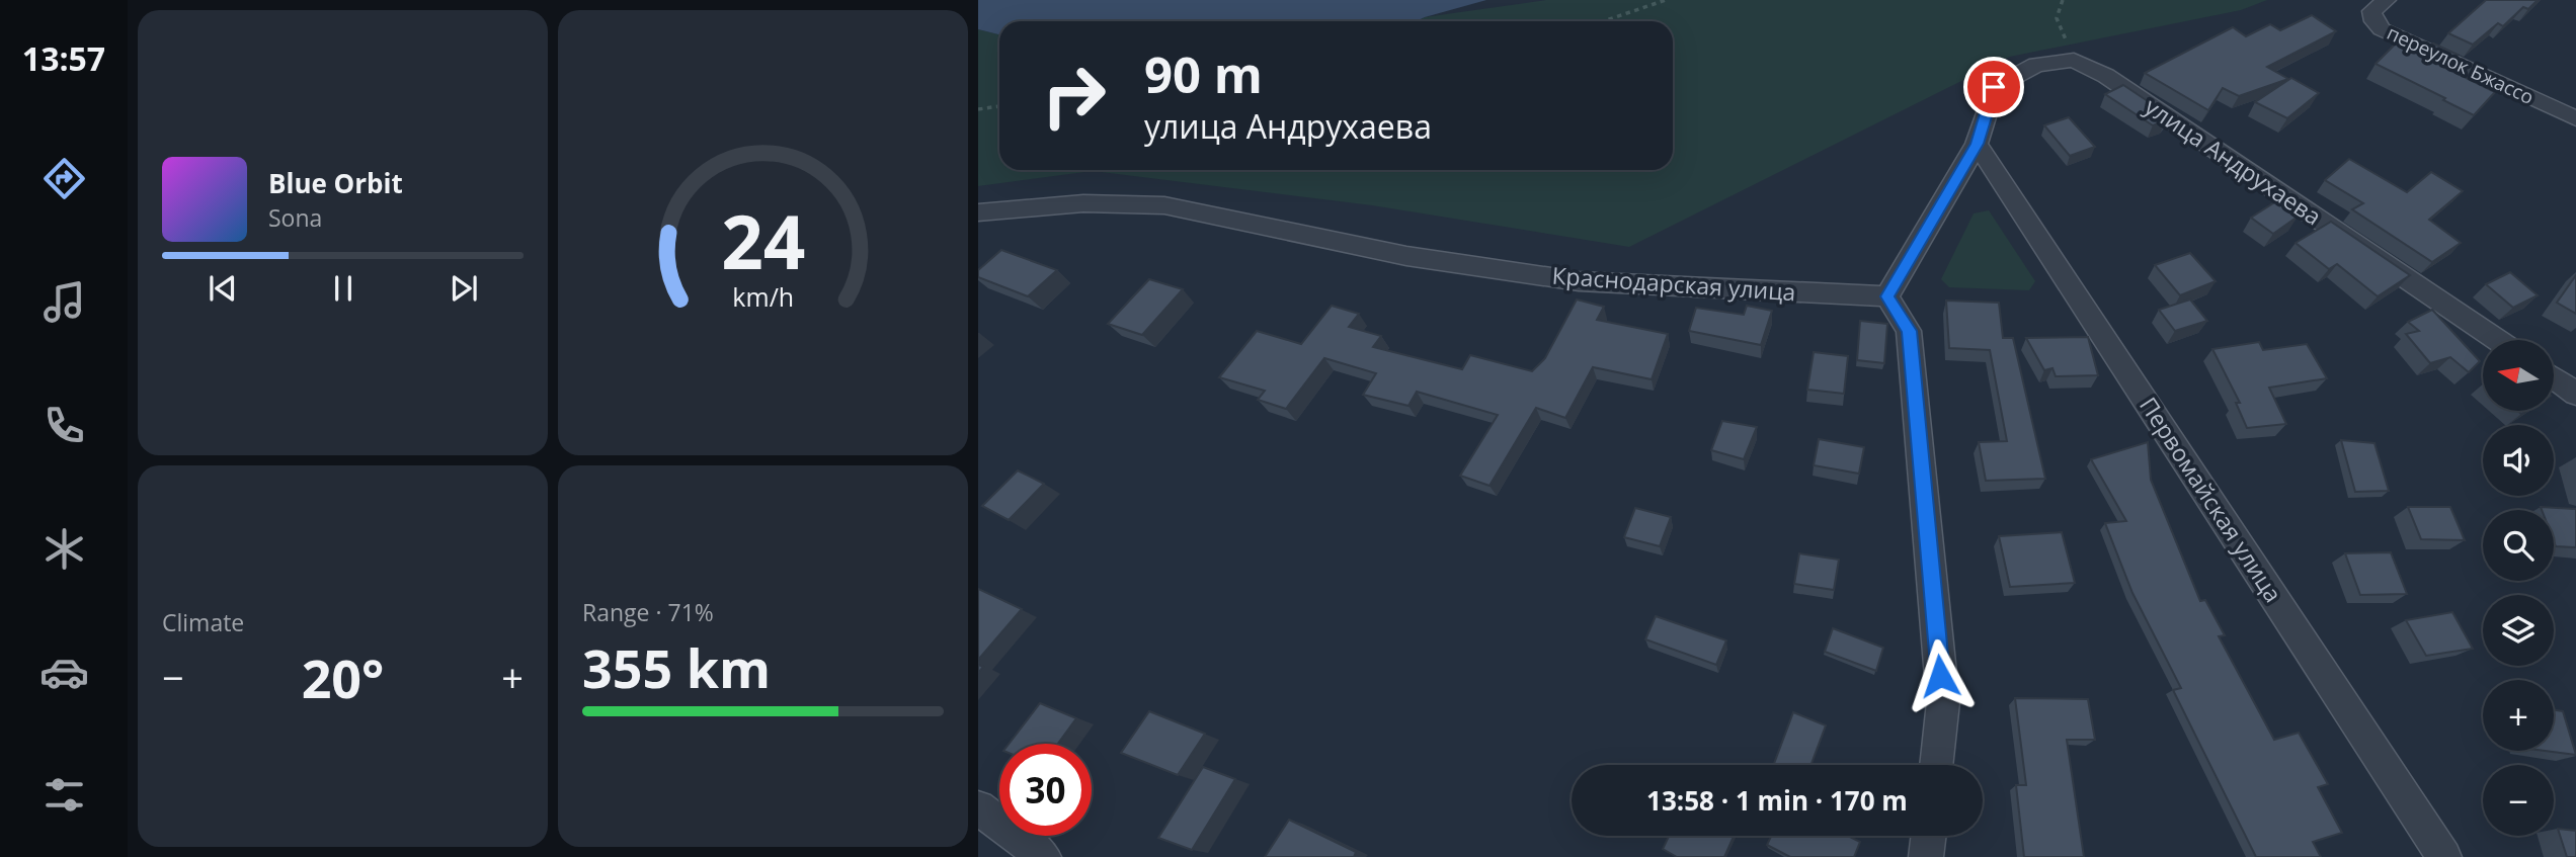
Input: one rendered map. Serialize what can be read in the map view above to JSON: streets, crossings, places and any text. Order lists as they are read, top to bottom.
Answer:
{
  "streets": {
    "street": [
      "переулок Бжассо",
      "улица Андрухаева",
      "Краснодарская улица",
      "Первомайская улица"
    ]
  },
  "north": "left",
  "page": {
    "tabs": "13:57",
    "turn": ["90 m", "улица Андрухаева"],
    "song": ["Blue Orbit", "Sona"],
    "map_buttons": ["+", "−"],
    "tile": [
      "Climate",
      ["Range · 71%", "355 km"]
    ],
    "heat": ["−", "20°", "+"],
    "limit": "30",
    "trip": "13:58 · 1 min · 170 m",
    "gauge": ["24", "km/h"]
  }
}
